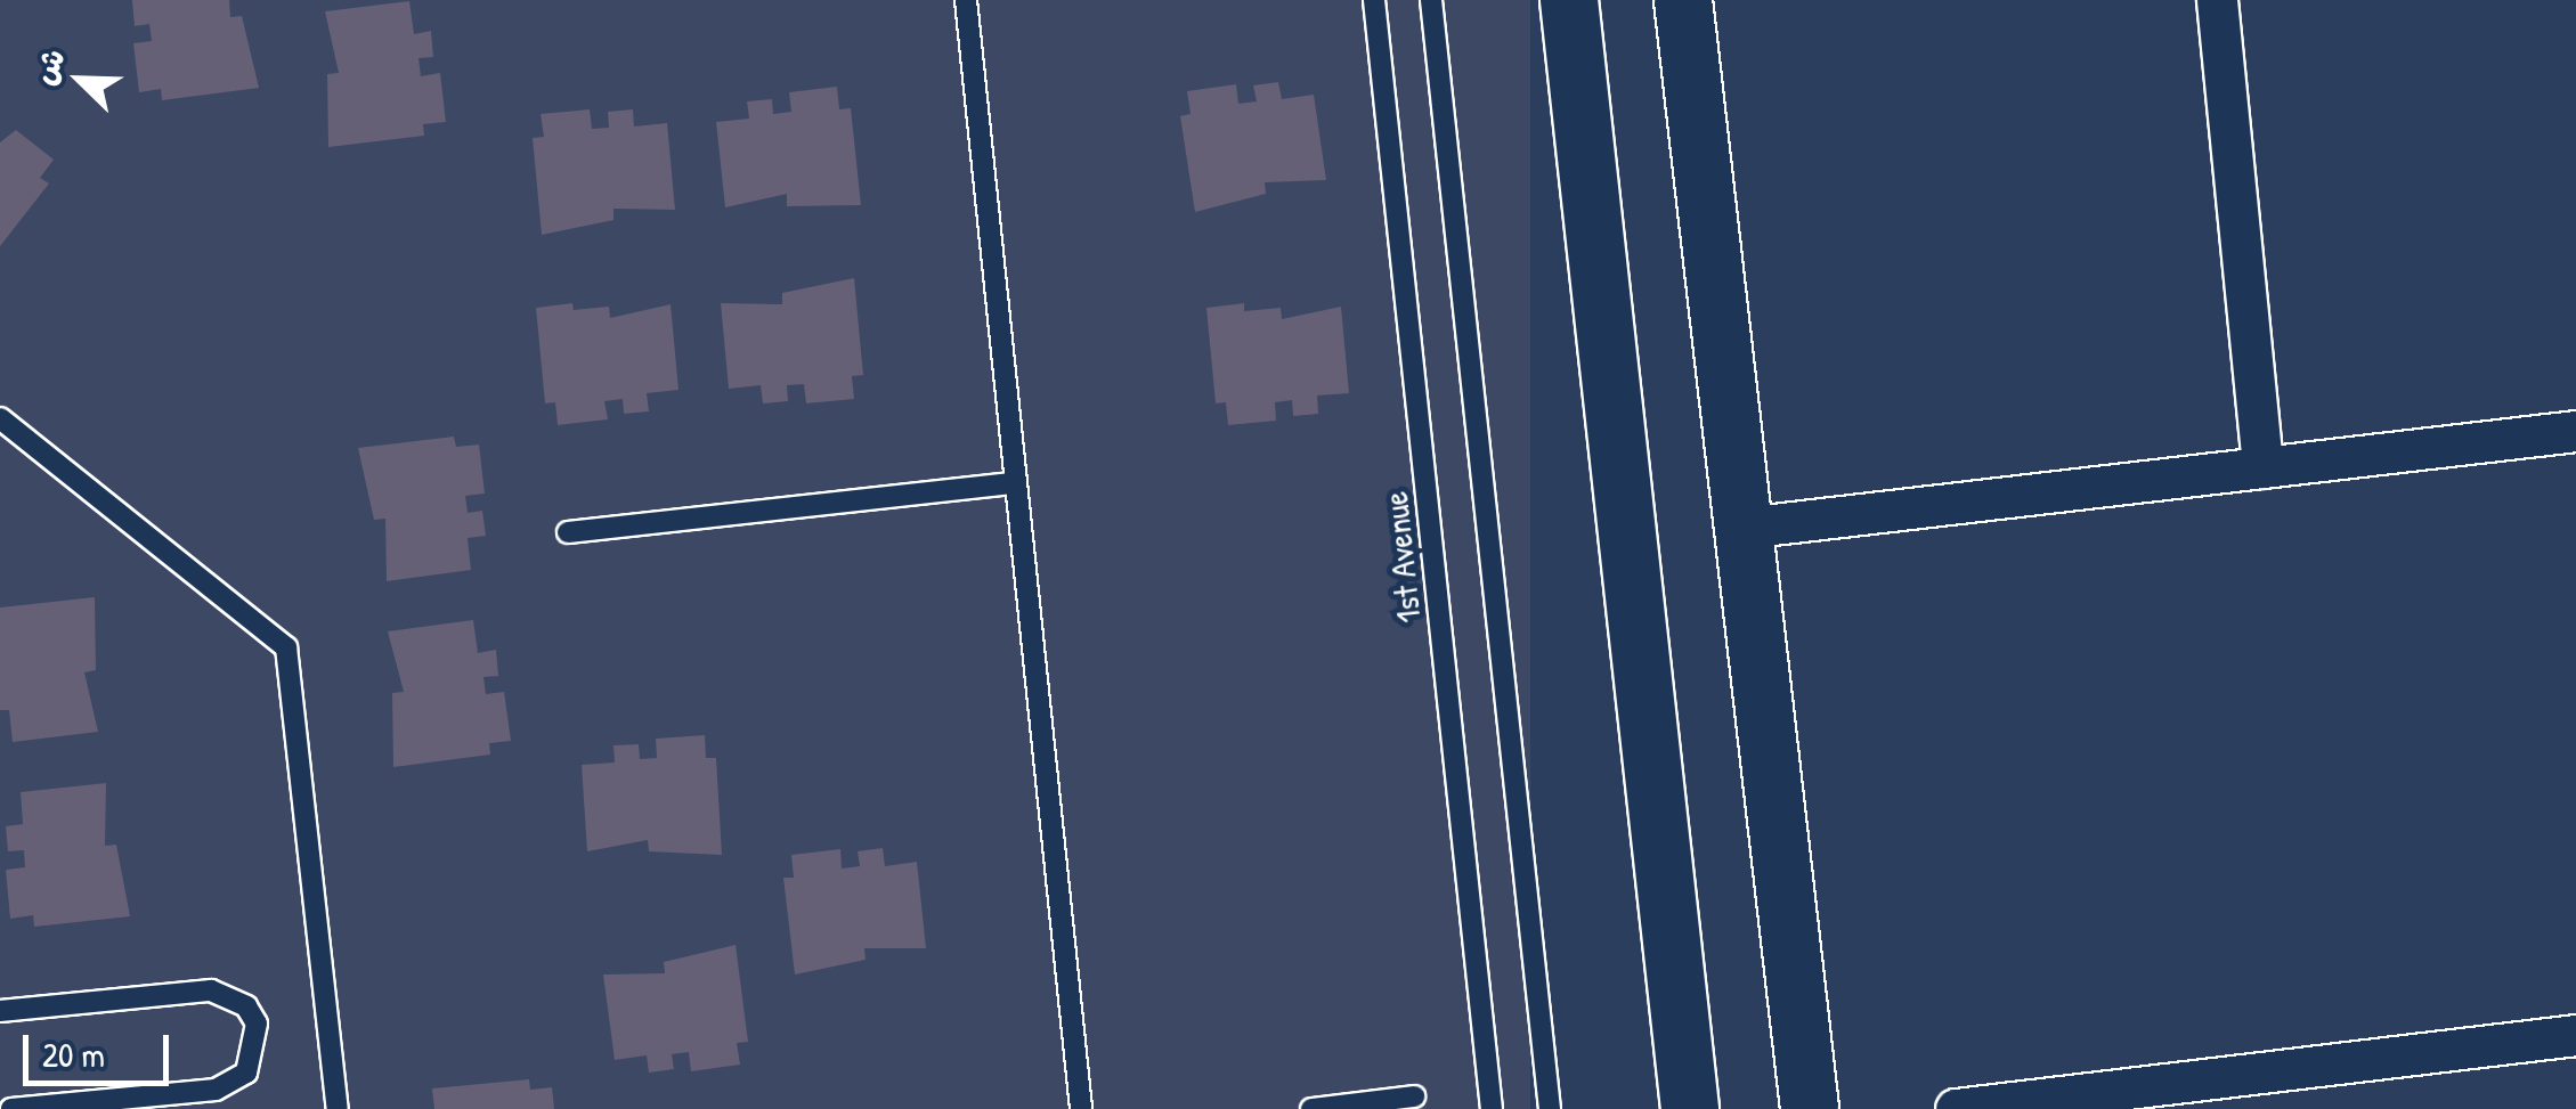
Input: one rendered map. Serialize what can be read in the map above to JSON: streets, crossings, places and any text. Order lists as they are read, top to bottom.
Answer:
{
  "streets": {
    "lane": ["1st Avenue"]
  },
  "scale_bar": "20 m",
  "north": "top left"
}
